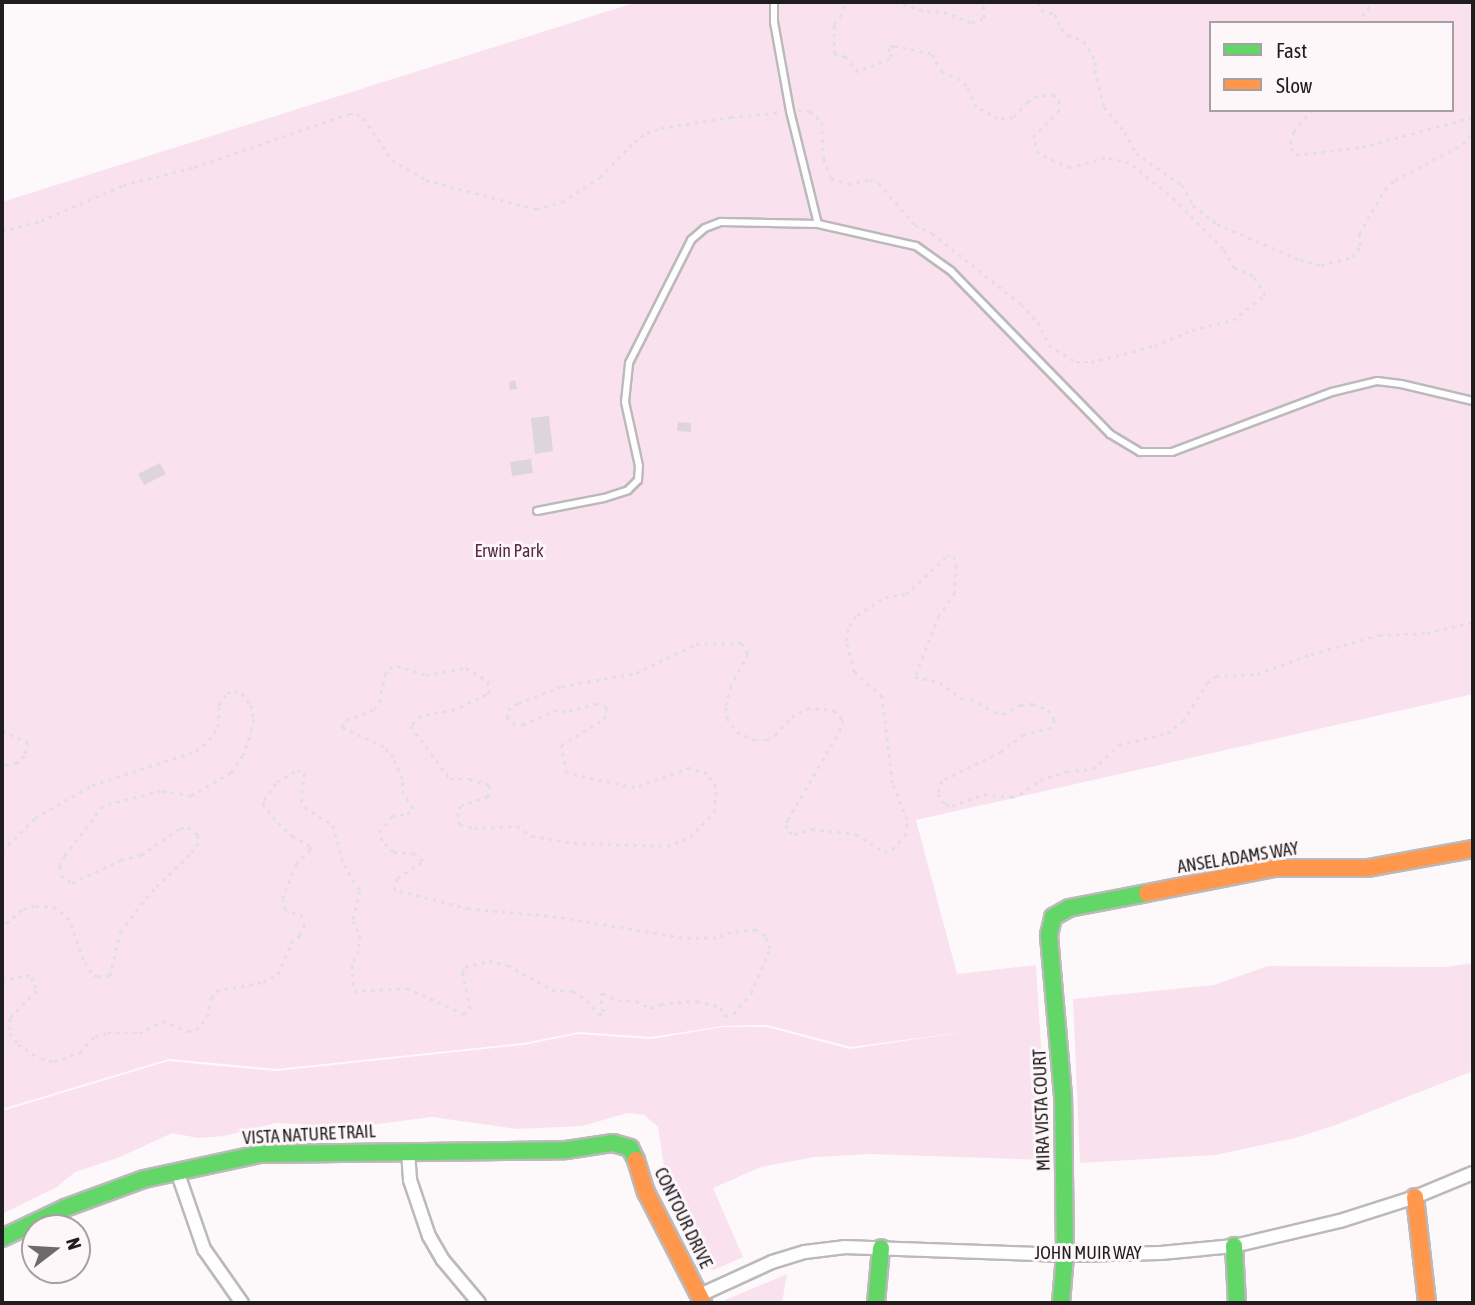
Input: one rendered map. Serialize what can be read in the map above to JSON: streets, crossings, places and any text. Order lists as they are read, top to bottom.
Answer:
{
  "streets": {
    "street": [
      "ANSEL ADAMS WAY",
      "MIRA VISTA COURT",
      "VISTA NATURE TRAIL",
      "CONTOUR DRIVE",
      "JOHN MUIR WAY"
    ]
  },
  "crossings": [
    ["ANSEL ADAMS WAY", "MIRA VISTA COURT"],
    ["MIRA VISTA COURT", "JOHN MUIR WAY"],
    ["VISTA NATURE TRAIL", "CONTOUR DRIVE"],
    ["CONTOUR DRIVE", "JOHN MUIR WAY"]
  ],
  "parks": ["Erwin Park"],
  "legend": ["Fast", "Slow"],
  "north": "right"
}
